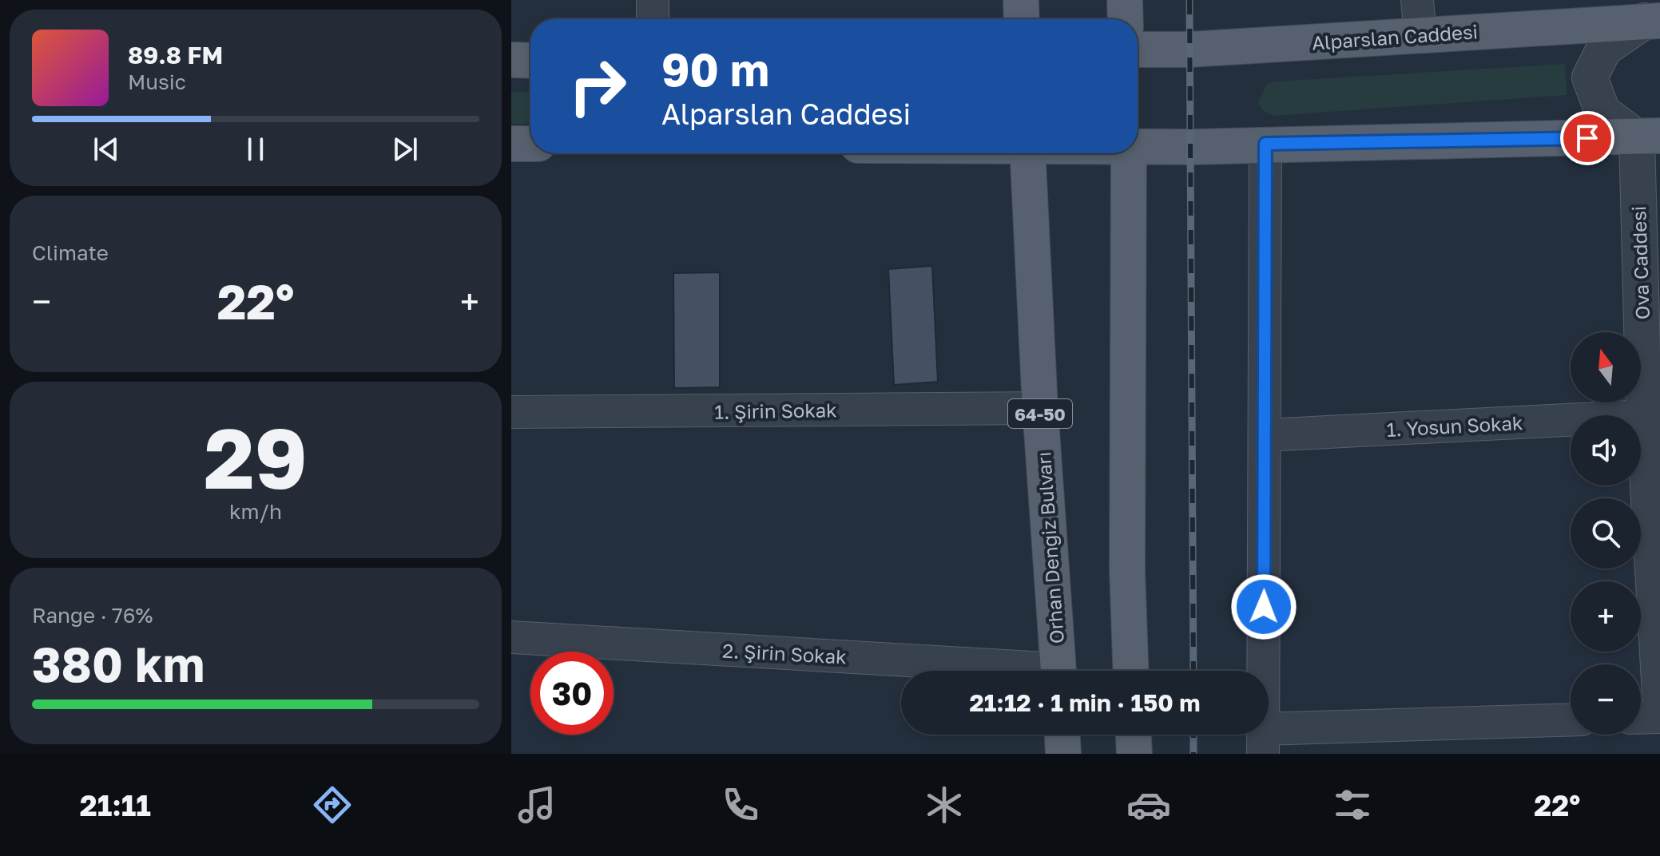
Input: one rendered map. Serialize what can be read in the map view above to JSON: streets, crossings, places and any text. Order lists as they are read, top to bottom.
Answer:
{
  "streets": {
    "main road": ["Alparslan Caddesi", "64-50", "Orhan Dengiz Bulvarı"],
    "street": [
      "Ova Caddesi",
      "1. Şirin Sokak",
      "1. Yosun Sokak",
      "2. Şirin Sokak"
    ]
  },
  "crossings": [
    ["Ova Caddesi", "1. Yosun Sokak"],
    ["1. Şirin Sokak", "Orhan Dengiz Bulvarı"]
  ],
  "north": "top",
  "page": {
    "turn": ["90 m", "Alparslan Caddesi"],
    "song": ["89.8 FM", "Music"],
    "tile": [
      "Climate",
      ["29", "km/h"],
      ["Range · 76%", "380 km"]
    ],
    "heat": ["−", "22°", "+"],
    "map_buttons": ["+", "−"],
    "limit": "30",
    "trip": "21:12 · 1 min · 150 m",
    "tabs": ["21:11", "22°"]
  }
}
